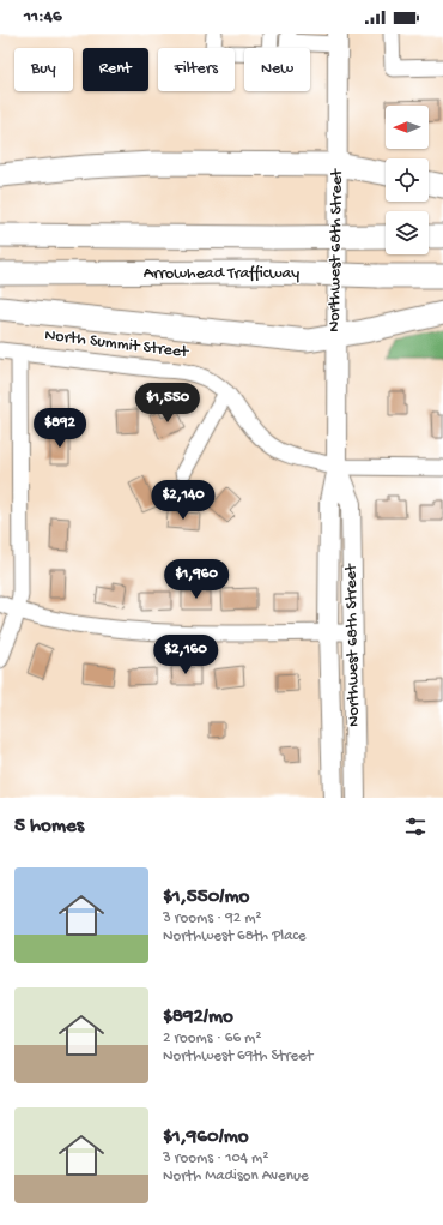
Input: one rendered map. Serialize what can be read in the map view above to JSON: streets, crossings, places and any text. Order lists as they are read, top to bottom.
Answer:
{
  "streets": {
    "highway": ["Arrowhead Trafficway"],
    "main road": ["Northwest 68th Street"],
    "street": ["North Summit Street"]
  },
  "crossings": [
    ["Northwest 68th Street", "North Summit Street"]
  ],
  "north": "left",
  "page": {
    "status": "11:46",
    "chip": [
      "Buy",
      "Rent",
      "Filters",
      "New"
    ],
    "price": [
      "$1,550",
      "$892",
      "$2,140",
      "$1,960",
      "$2,160"
    ],
    "heading": "5 homes",
    "list": [
      {
        "name": "$1,550/mo",
        "note": "3 rooms · 92 m² · Northwest 68th Place"
      },
      {
        "name": "$892/mo",
        "note": "2 rooms · 66 m² · Northwest 69th Street"
      },
      {
        "name": "$1,960/mo",
        "note": "3 rooms · 104 m² · North Madison Avenue"
      }
    ]
  }
}
